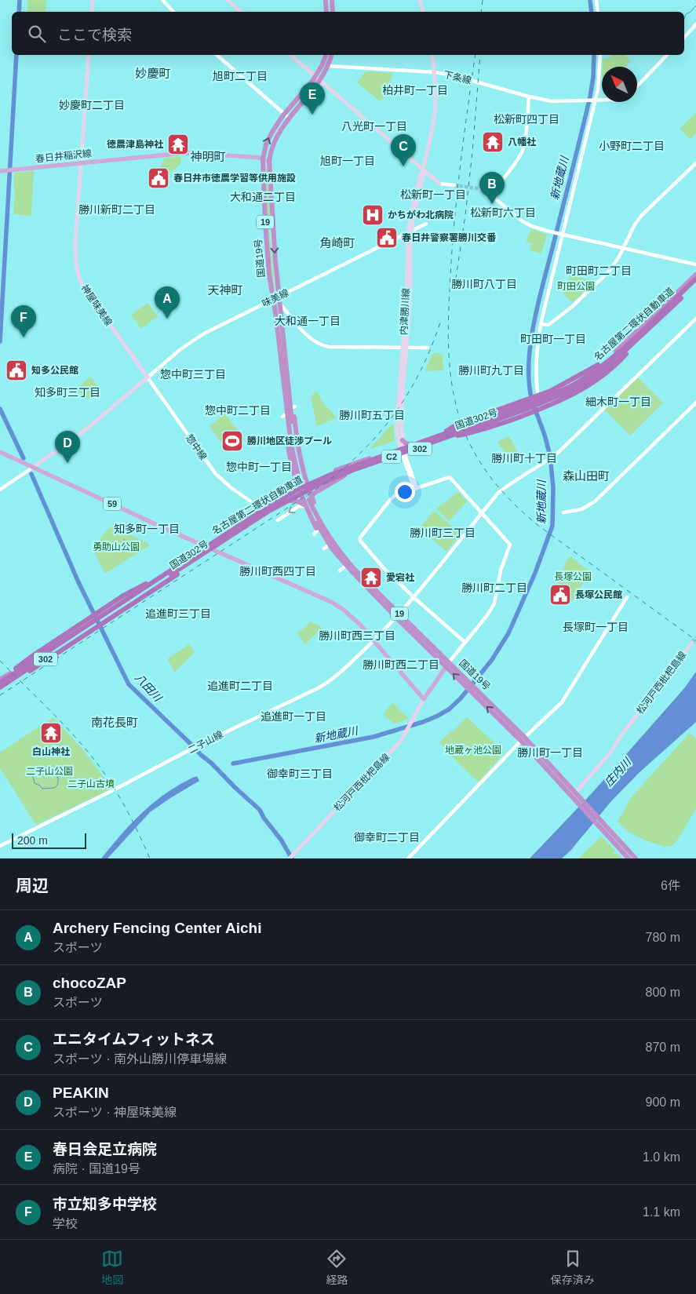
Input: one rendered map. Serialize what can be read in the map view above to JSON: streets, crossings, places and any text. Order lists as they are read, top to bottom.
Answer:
{
  "streets": {
    "highway": [
      "19",
      "国道19号",
      "名古屋第二環状自動車道",
      "国道302号",
      "302",
      "C2"
    ],
    "main road": [
      "春日井稲沢線",
      "神屋味美線",
      "内津勝川線",
      "59",
      "松河戸西枇杷島線"
    ],
    "street": [
      "下条線",
      "味美線",
      "惣中線",
      "二子山線"
    ]
  },
  "crossings": [
    ["下条線", "国道19号"],
    ["下条線", "内津勝川線"],
    ["春日井稲沢線", "国道19号"],
    ["春日井稲沢線", "神屋味美線"],
    ["国道19号", "味美線"],
    ["国道19号", "国道302号"],
    ["国道19号", "松河戸西枇杷島線"],
    ["国道19号", "二子山線"],
    ["味美線", "神屋味美線"],
    ["味美線", "内津勝川線"],
    ["味美線", "惣中線"],
    ["神屋味美線", "惣中線"],
    ["内津勝川線", "国道302号"],
    ["名古屋第二環状自動車道", "302"],
    ["国道302号", "302"],
    ["国道302号", "59"],
    ["59", "松河戸西枇杷島線"],
    ["59", "二子山線"]
  ],
  "districts": [
    "妙慶町",
    "旭町二丁目",
    "柏井町一丁目",
    "妙慶町二丁目",
    "松新町四丁目",
    "八光町一丁目",
    "小野町二丁目",
    "神明町",
    "旭町一丁目",
    "松新町一丁目",
    "大和通二丁目",
    "勝川新町二丁目",
    "松新町六丁目",
    "角崎町",
    "町田町二丁目",
    "勝川町八丁目",
    "天神町",
    "大和通一丁目",
    "町田町一丁目",
    "勝川町九丁目",
    "惣中町三丁目",
    "知多町三丁目",
    "細木町一丁目",
    "惣中町二丁目",
    "勝川町五丁目",
    "勝川町十丁目",
    "惣中町一丁目",
    "森山田町",
    "知多町一丁目",
    "勝川町三丁目",
    "勝川町西四丁目",
    "勝川町二丁目",
    "追進町三丁目",
    "長塚町一丁目",
    "勝川町西三丁目",
    "勝川町西二丁目",
    "追進町二丁目",
    "追進町一丁目",
    "南花長町",
    "勝川町一丁目",
    "御幸町三丁目",
    "御幸町二丁目"
  ],
  "water": ["新地蔵川", "八田川", "庄内川"],
  "parks": [
    "町田公園",
    "勇助山公園",
    "長塚公園",
    "地蔵ヶ池公園",
    "二子山公園",
    "二子山古墳"
  ],
  "places": {
    "temple": [
      "八幡社",
      "徳農津島神社",
      "愛宕社",
      "白山神社"
    ],
    "public building": [
      "春日井市徳農学習等供用施設",
      "春日井警察署勝川交番",
      "知多公民館",
      "長塚公民館"
    ],
    "hospital": ["かちがわ北病院"],
    "sports": ["勝川地区徒渉プール"]
  },
  "scale_bar": "200 m",
  "north": "top left",
  "page": {
    "search": "ここで検索",
    "pins": [
      "E",
      "C",
      "B",
      "A",
      "F",
      "D"
    ],
    "scale": "200 m",
    "heading": ["周辺", "6件"],
    "list": [
      {
        "mark": "A",
        "name": "Archery Fencing Center Aichi",
        "note": "スポーツ",
        "value": "780 m"
      },
      {
        "mark": "B",
        "name": "chocoZAP",
        "note": "スポーツ",
        "value": "800 m"
      },
      {
        "mark": "C",
        "name": "エニタイムフィットネス",
        "note": "スポーツ · 南外山勝川停車場線",
        "value": "870 m"
      },
      {
        "mark": "D",
        "name": "PEAKIN",
        "note": "スポーツ · 神屋味美線",
        "value": "900 m"
      },
      {
        "mark": "E",
        "name": "春日会足立病院",
        "note": "病院 · 国道19号",
        "value": "1.0 km"
      },
      {
        "mark": "F",
        "name": "市立知多中学校",
        "note": "学校",
        "value": "1.1 km"
      }
    ],
    "nav": ["地図", "経路", "保存済み"]
  }
}
